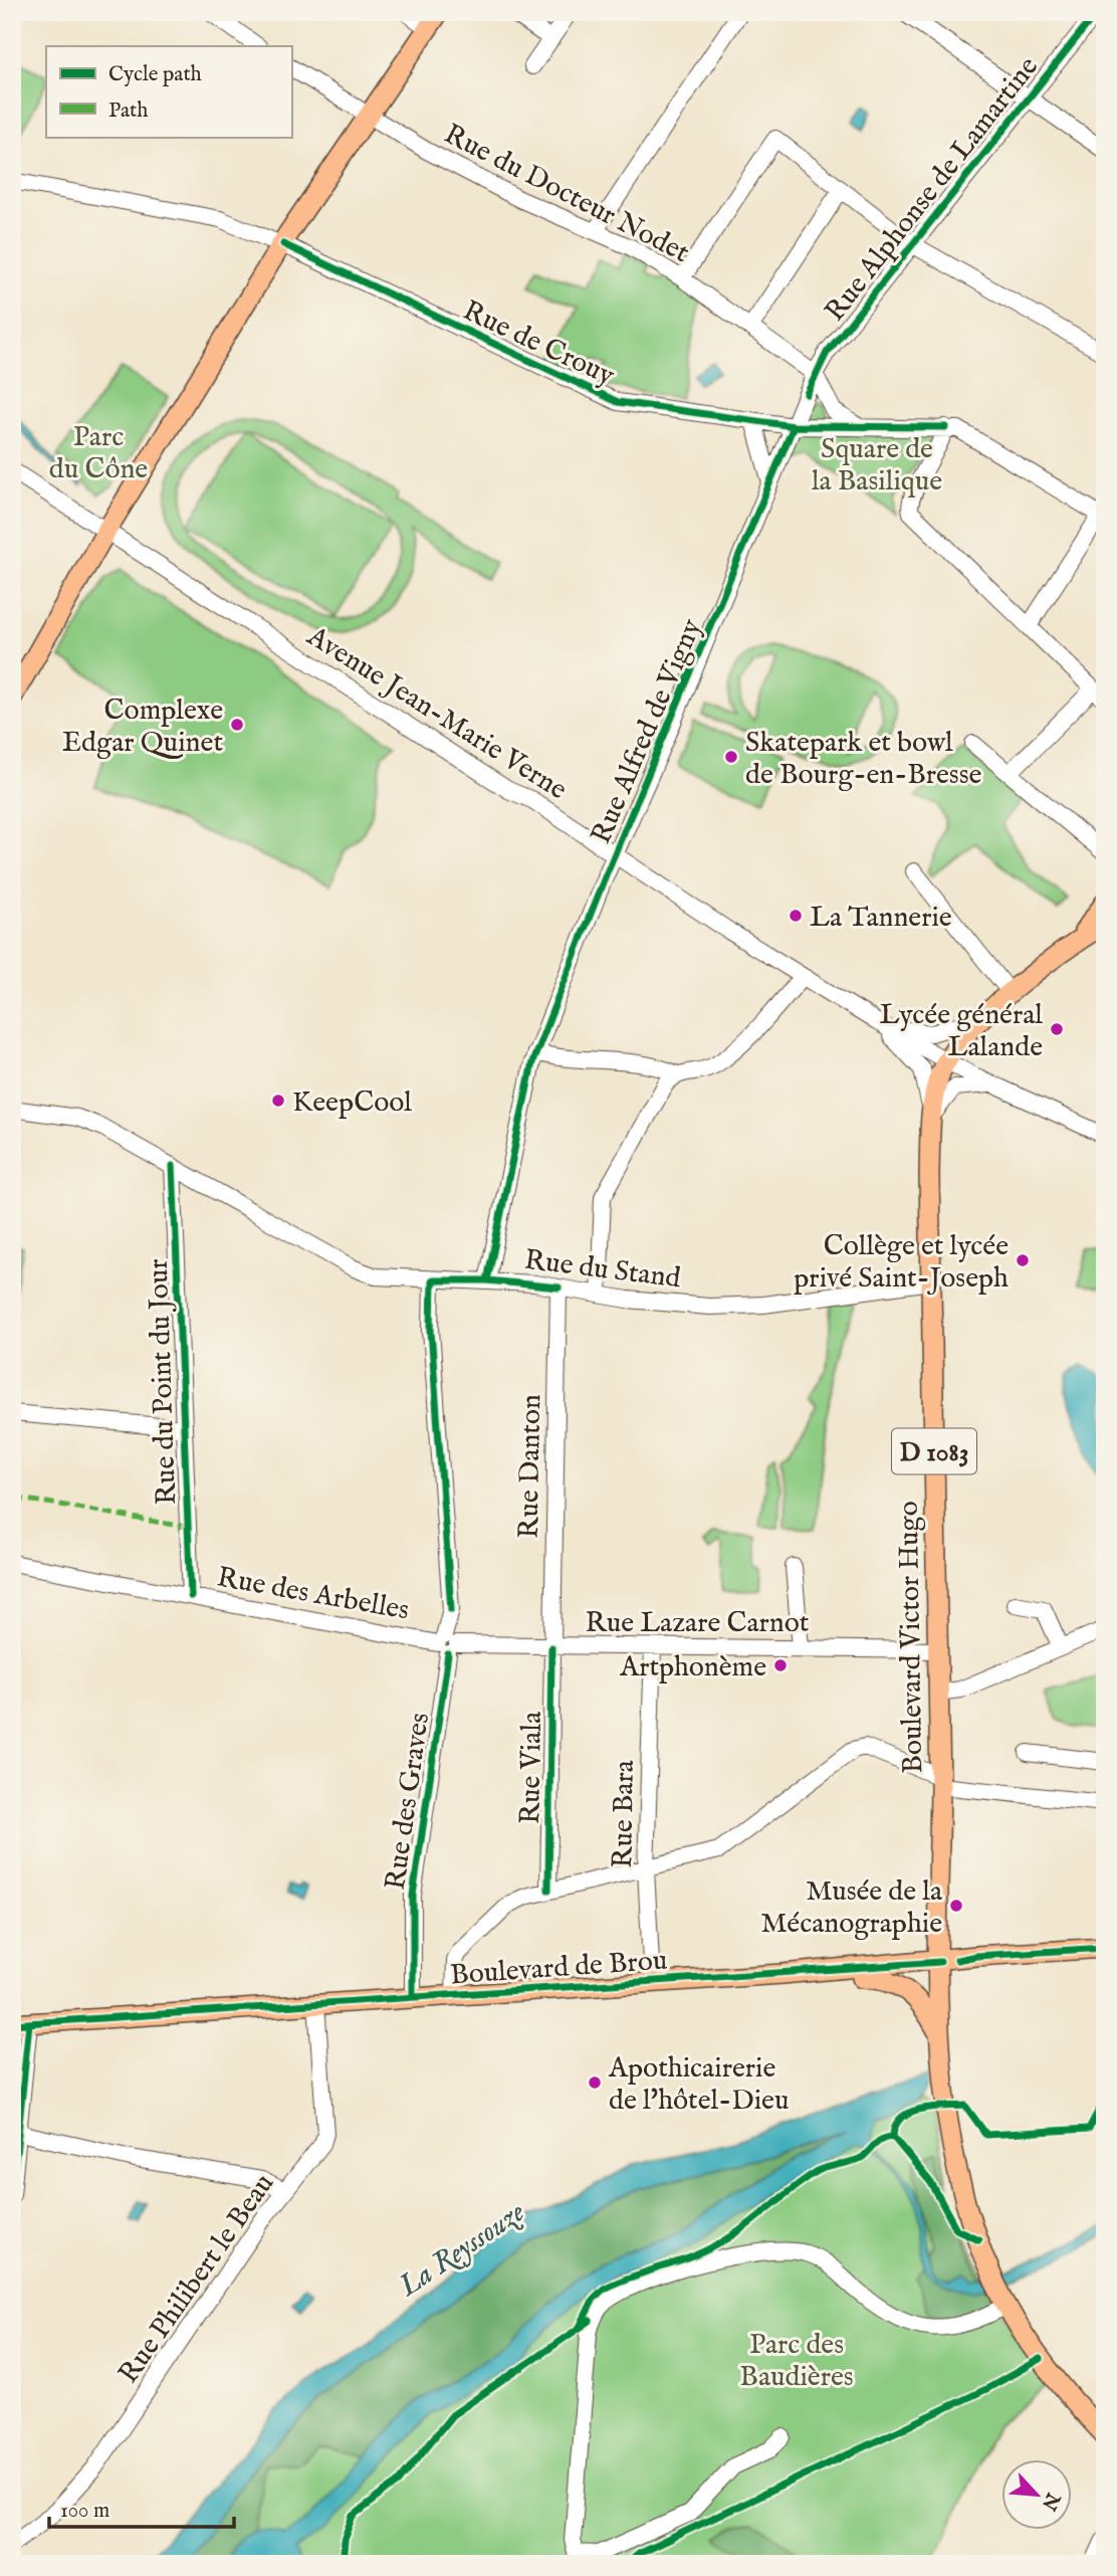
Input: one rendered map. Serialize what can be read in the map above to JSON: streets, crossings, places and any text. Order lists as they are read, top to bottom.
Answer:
{
  "streets": {
    "main road": ["D 1083", "Boulevard Victor Hugo", "Boulevard de Brou"],
    "street": [
      "Rue Alphonse de Lamartine",
      "Rue du Docteur Nodet",
      "Rue de Crouy",
      "Avenue Jean-Marie Verne",
      "Rue Alfred de Vigny",
      "Rue du Stand",
      "Rue du Point du Jour",
      "Rue Danton",
      "Rue des Arbelles",
      "Rue Lazare Carnot",
      "Rue Viala",
      "Rue des Graves",
      "Rue Bara",
      "Rue Philibert le Beau"
    ]
  },
  "crossings": [
    ["Rue Alphonse de Lamartine", "Rue du Docteur Nodet"],
    ["Rue Alphonse de Lamartine", "Rue de Crouy"],
    ["Rue Alphonse de Lamartine", "Rue Alfred de Vigny"],
    ["Rue de Crouy", "Rue Alfred de Vigny"],
    ["Avenue Jean-Marie Verne", "Rue Alfred de Vigny"],
    ["Avenue Jean-Marie Verne", "D 1083"],
    ["Avenue Jean-Marie Verne", "Boulevard Victor Hugo"],
    ["Rue Alfred de Vigny", "Rue du Stand"],
    ["Rue du Stand", "Rue du Point du Jour"],
    ["Rue du Stand", "Rue Danton"],
    ["Rue du Stand", "Boulevard Victor Hugo"],
    ["Rue du Stand", "Rue des Graves"],
    ["Rue du Point du Jour", "Rue des Arbelles"],
    ["D 1083", "Boulevard Victor Hugo"],
    ["D 1083", "Boulevard de Brou"],
    ["Rue Danton", "Rue Lazare Carnot"],
    ["Rue Danton", "Rue Viala"],
    ["Rue des Arbelles", "Rue Lazare Carnot"],
    ["Rue des Arbelles", "Rue des Graves"],
    ["Rue Lazare Carnot", "Boulevard Victor Hugo"],
    ["Rue Lazare Carnot", "Rue Viala"],
    ["Rue Lazare Carnot", "Rue des Graves"],
    ["Rue Lazare Carnot", "Rue Bara"],
    ["Boulevard Victor Hugo", "Boulevard de Brou"],
    ["Rue des Graves", "Boulevard de Brou"],
    ["Rue Bara", "Boulevard de Brou"],
    ["Boulevard de Brou", "Rue Philibert le Beau"]
  ],
  "water": ["La Reyssouze"],
  "parks": ["Parc du Cône", "Square de la Basilique", "Parc des Baudières"],
  "places": [
    "Complexe Edgar Quinet",
    "Skatepark et bowl de Bourg-en-Bresse",
    "La Tannerie",
    "Lycée général Lalande",
    "KeepCool",
    "Collège et lycée privé Saint-Joseph",
    "Artphonème",
    "Musée de la Mécanographie",
    "Apothicairerie de l'hôtel-Dieu"
  ],
  "legend": ["Cycle path", "Path"],
  "scale_bar": "100 m",
  "north": "bottom right"
}
